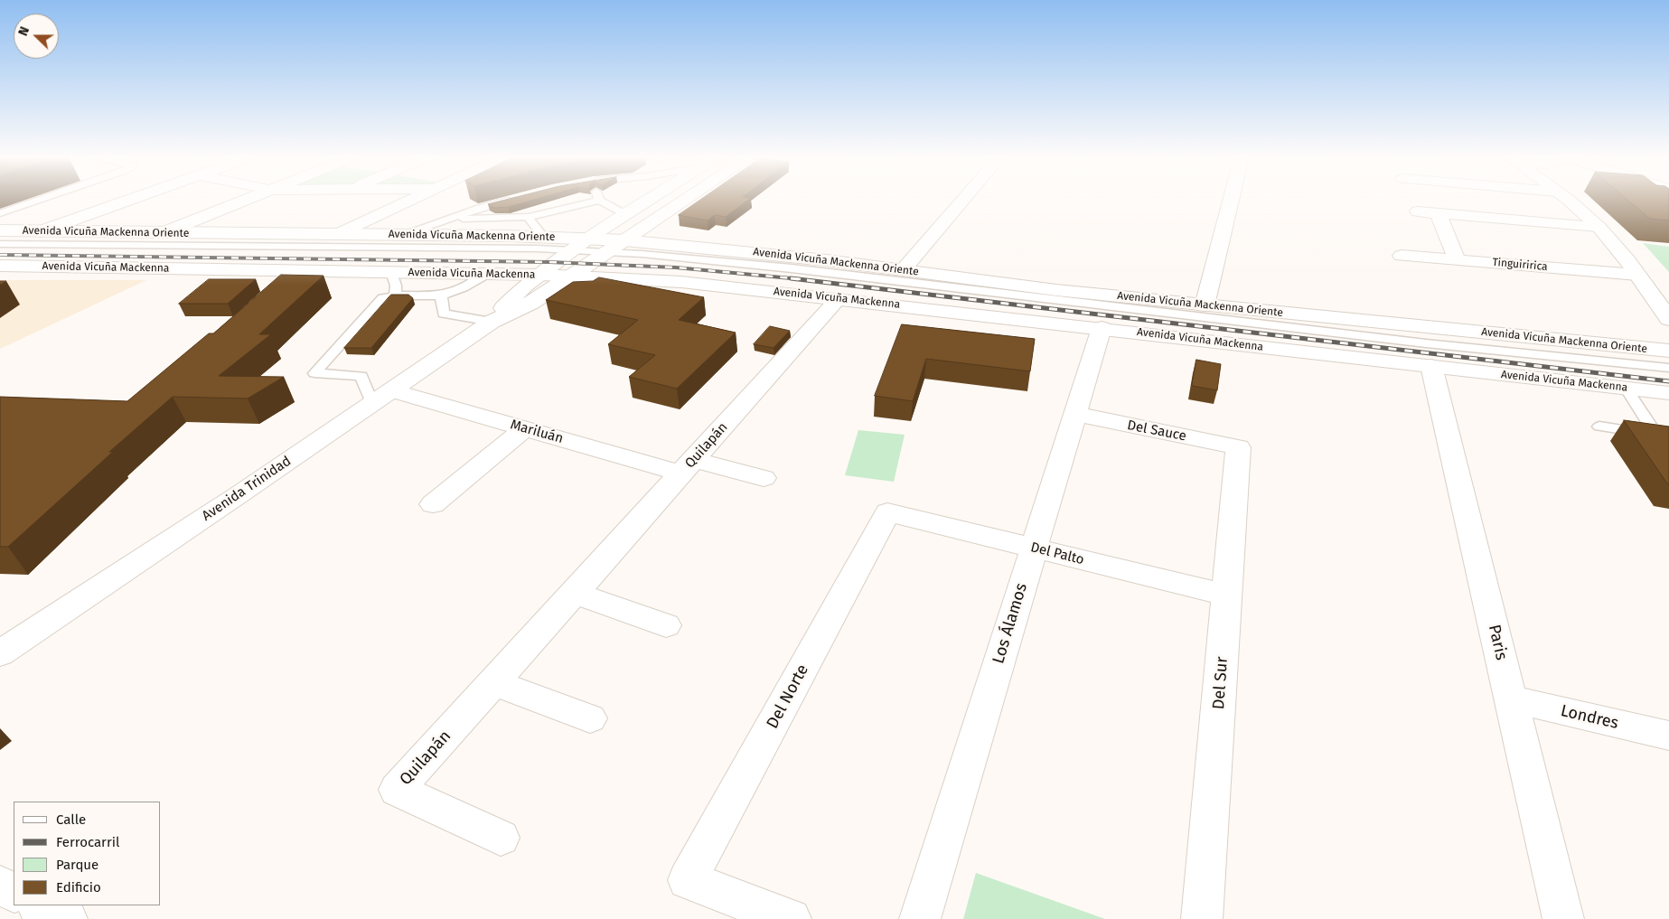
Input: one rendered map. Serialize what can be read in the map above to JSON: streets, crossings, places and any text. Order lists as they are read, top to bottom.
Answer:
{
  "streets": {
    "street": [
      "Avenida Vicuña Mackenna Oriente",
      "Tinguiririca",
      "Avenida Vicuña Mackenna",
      "Del Sauce",
      "Mariluán",
      "Quilapán",
      "Avenida Trinidad",
      "Del Palto",
      "Los Álamos",
      "Paris",
      "Del Sur",
      "Del Norte",
      "Londres"
    ]
  },
  "crossings": [
    ["Avenida Vicuña Mackenna Oriente", "Avenida Trinidad"],
    ["Avenida Vicuña Mackenna", "Quilapán"],
    ["Avenida Vicuña Mackenna", "Avenida Trinidad"],
    ["Avenida Vicuña Mackenna", "Los Álamos"],
    ["Avenida Vicuña Mackenna", "Paris"],
    ["Del Sauce", "Los Álamos"],
    ["Del Sauce", "Del Sur"],
    ["Mariluán", "Quilapán"],
    ["Mariluán", "Avenida Trinidad"],
    ["Del Palto", "Los Álamos"],
    ["Del Palto", "Del Sur"],
    ["Del Palto", "Del Norte"],
    ["Paris", "Londres"]
  ],
  "legend": [
    "Calle",
    "Ferrocarril",
    "Parque",
    "Edificio"
  ],
  "north": "left"
}
